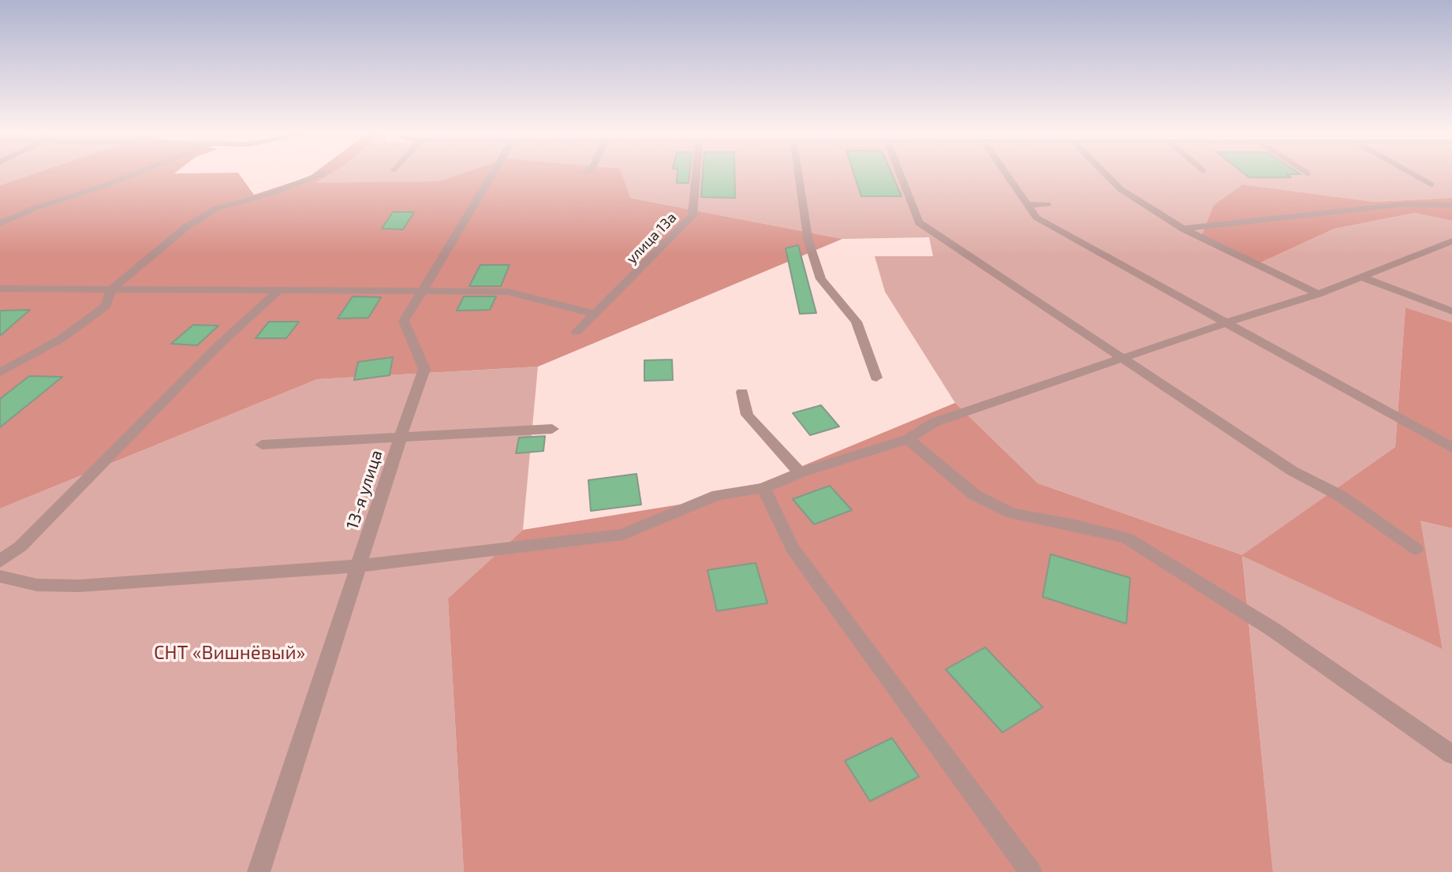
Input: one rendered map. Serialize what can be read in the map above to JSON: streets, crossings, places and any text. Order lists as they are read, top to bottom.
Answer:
{
  "streets": {
    "street": ["улица 13а", "13-я улица"]
  },
  "parks": ["СНТ «Вишнёвый»"]
}
